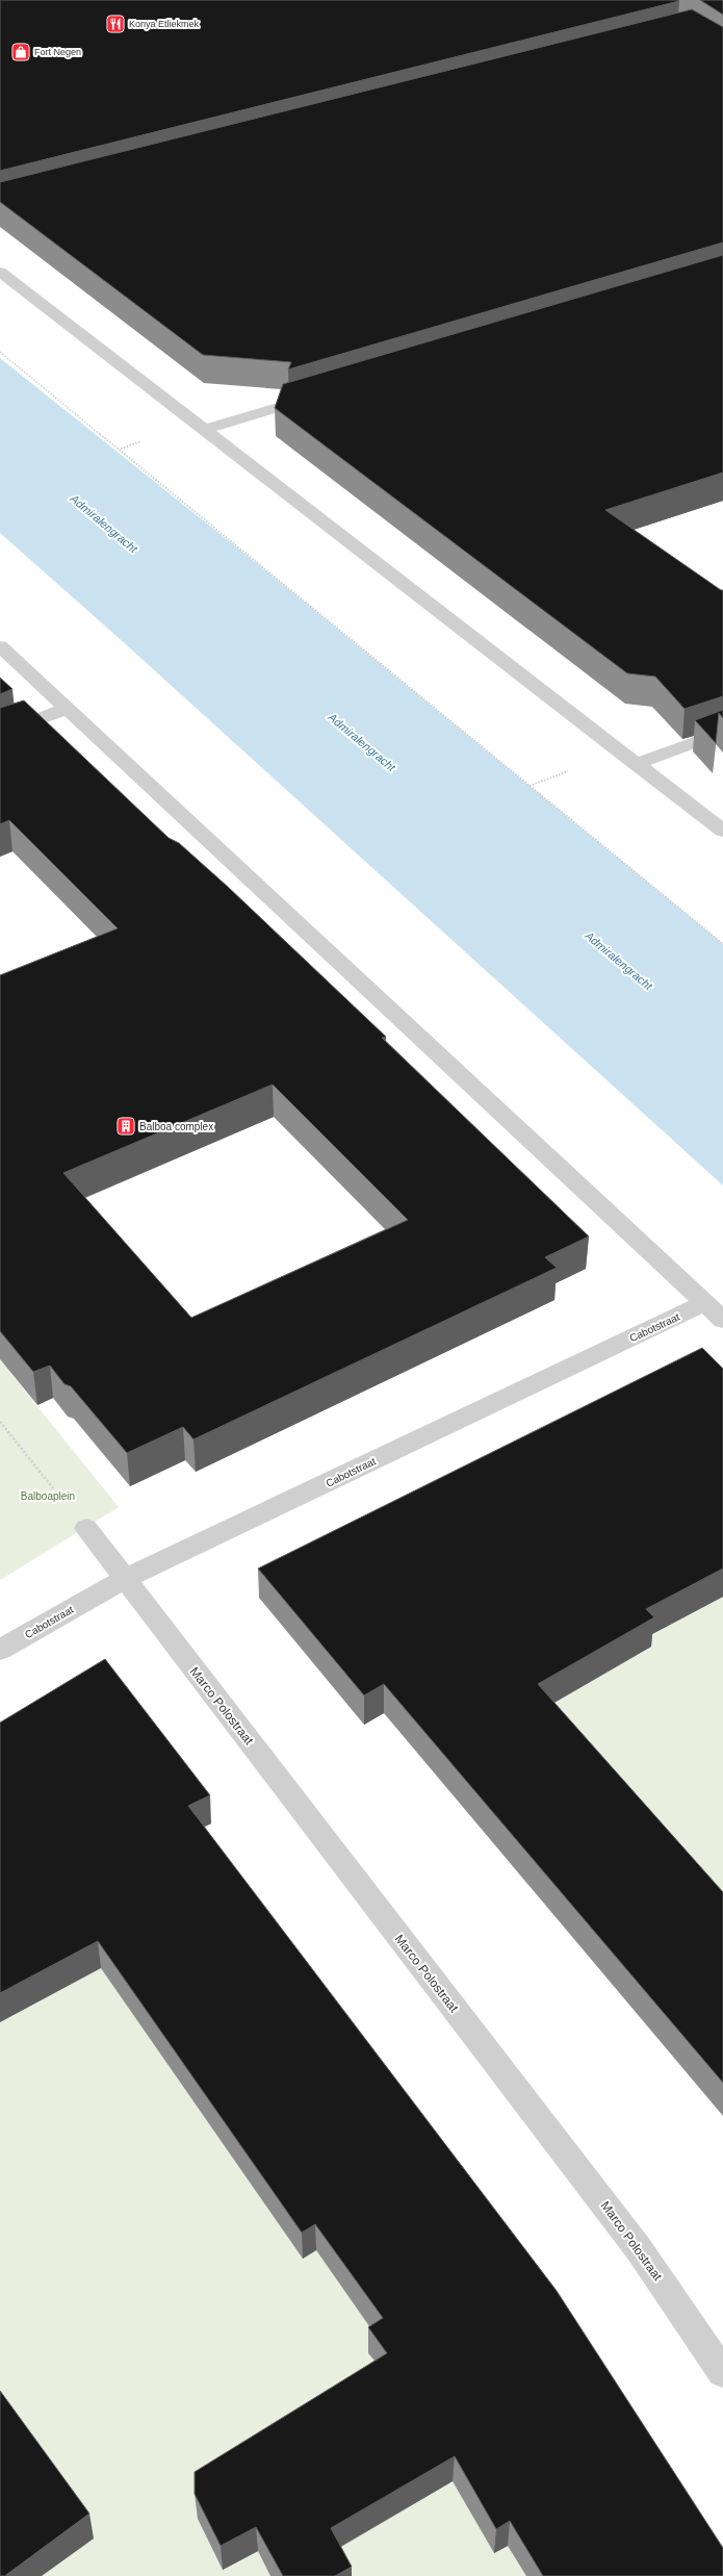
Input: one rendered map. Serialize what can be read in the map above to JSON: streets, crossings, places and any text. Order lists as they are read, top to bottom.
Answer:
{
  "streets": {
    "street": ["Cabotstraat", "Marco Polostraat"]
  },
  "crossings": [
    ["Cabotstraat", "Marco Polostraat"]
  ],
  "water": ["Admiralengracht"],
  "parks": ["Balboaplein"],
  "places": {
    "restaurant": ["Konya Etliekmek"],
    "shop": ["Fort Negen"],
    "building": ["Balboa complex"]
  }
}
